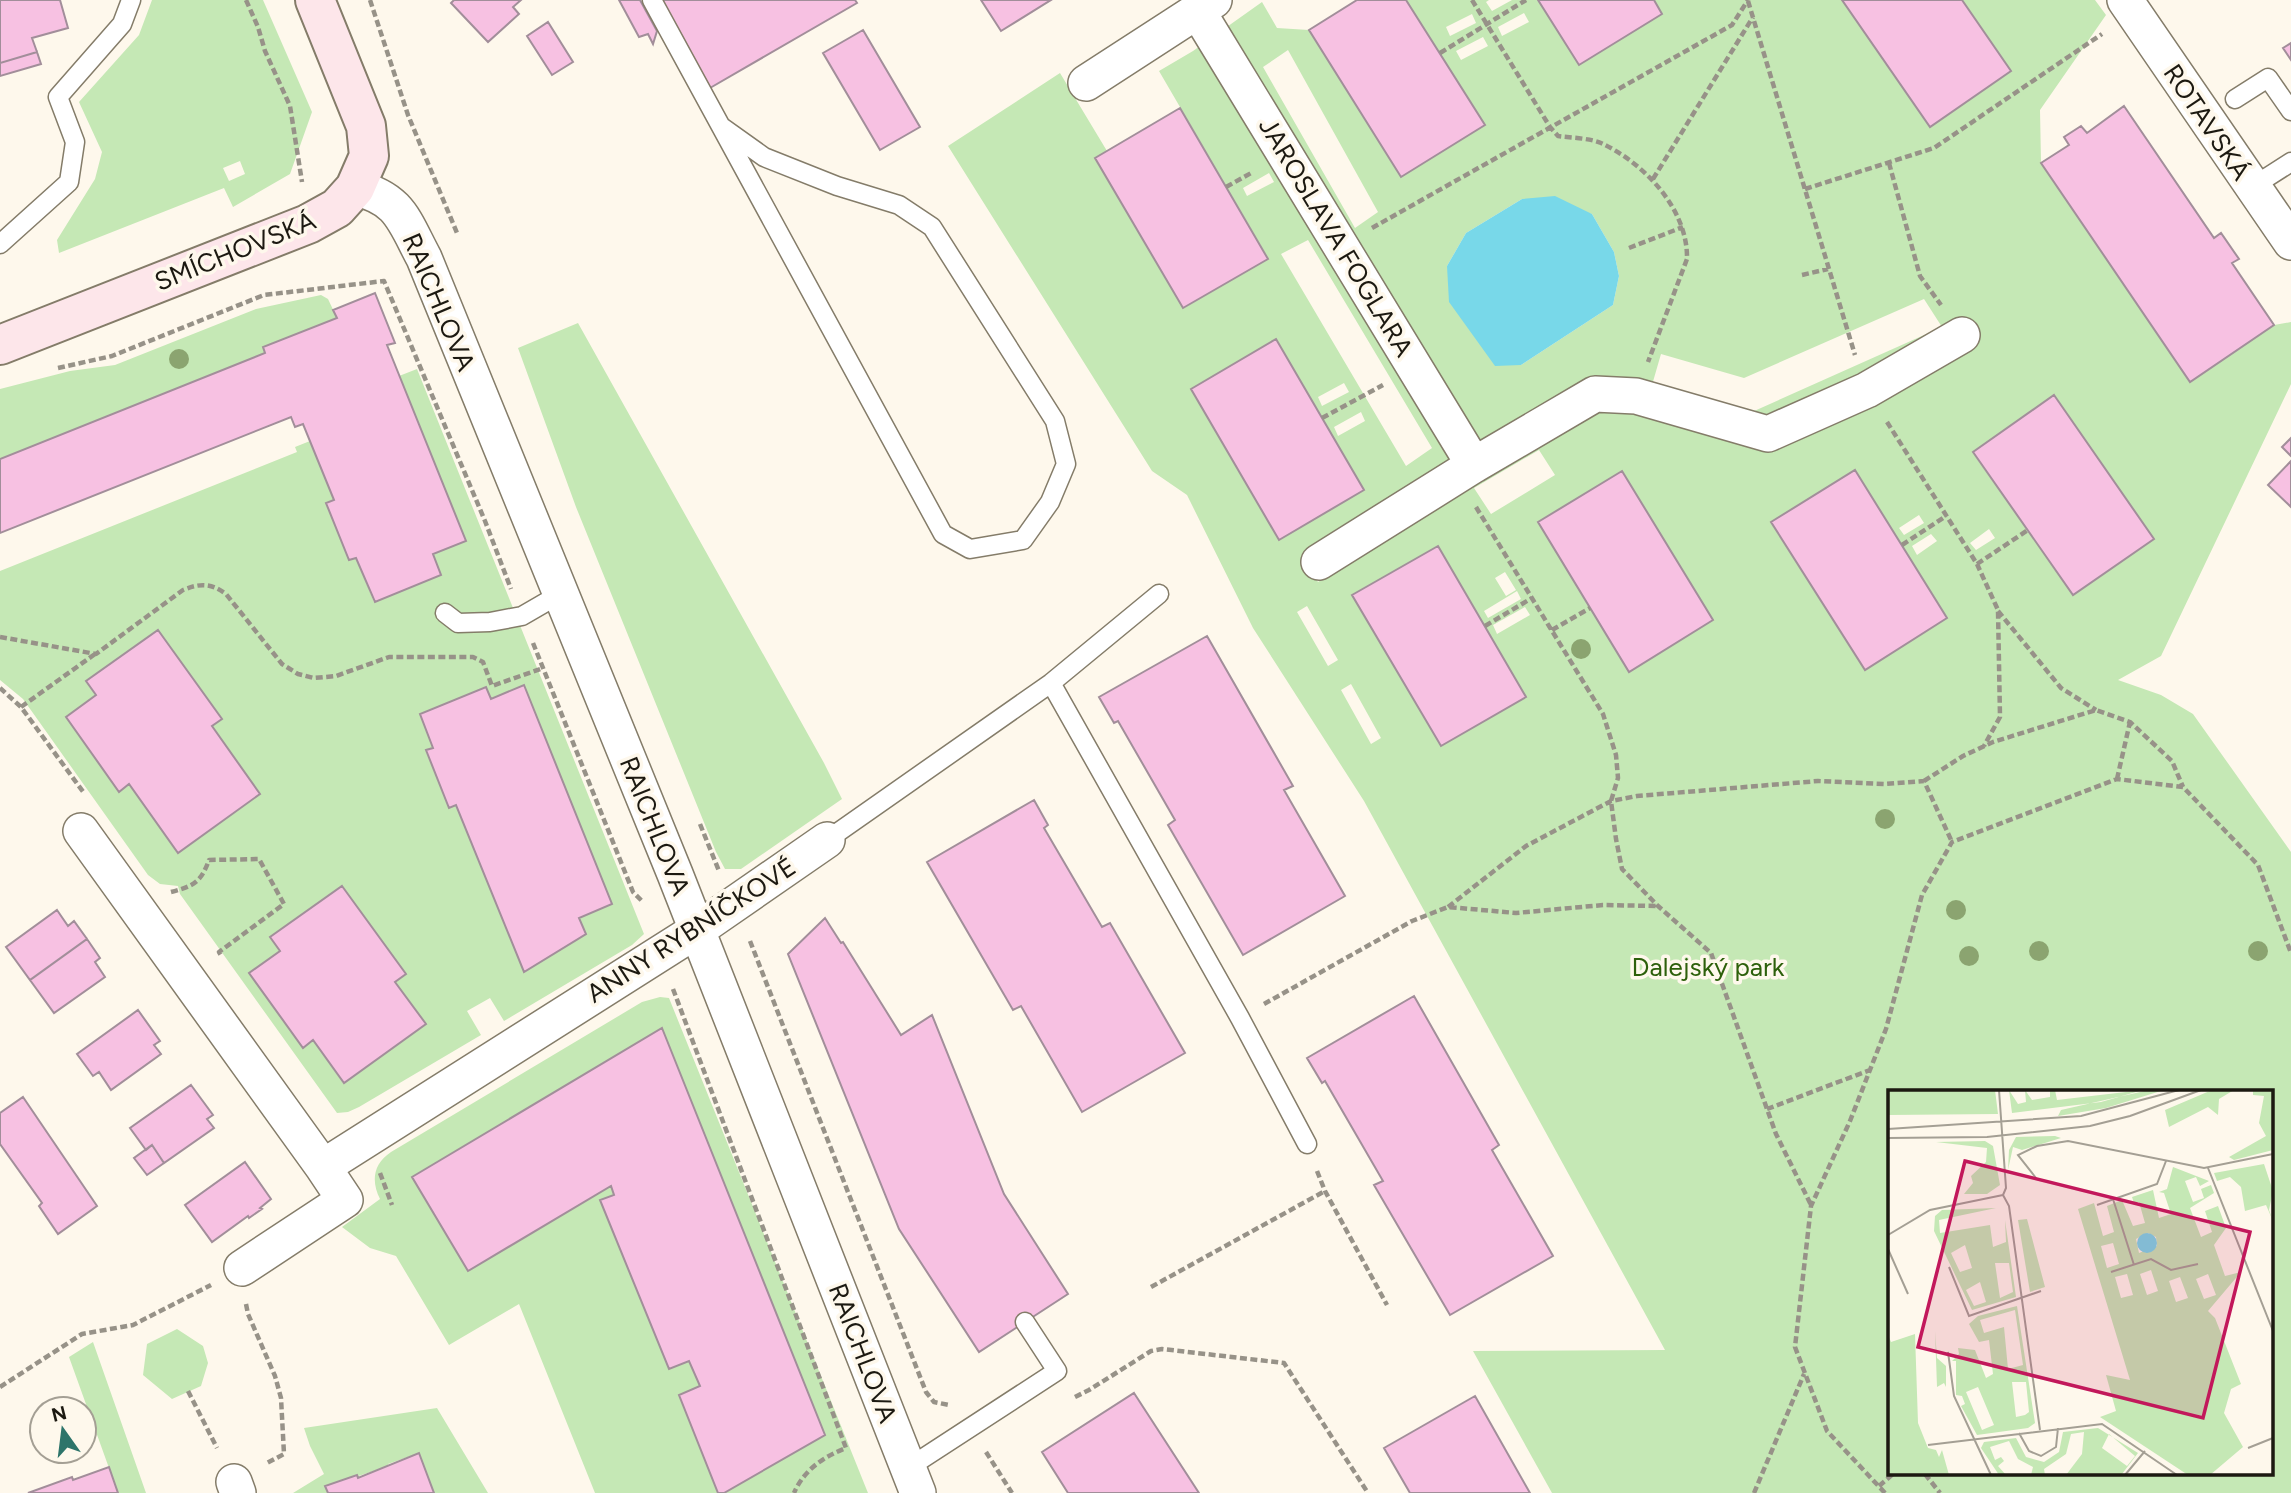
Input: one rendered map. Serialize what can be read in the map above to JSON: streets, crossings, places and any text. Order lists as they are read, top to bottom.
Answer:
{
  "streets": {
    "street": [
      "ROTAVSKÁ",
      "JAROSLAVA FOGLARA",
      "SMÍCHOVSKÁ",
      "RAICHLOVA",
      "ANNY RYBNÍČKOVÉ"
    ]
  },
  "crossings": [
    ["SMÍCHOVSKÁ", "RAICHLOVA"],
    ["RAICHLOVA", "ANNY RYBNÍČKOVÉ"]
  ],
  "parks": ["Dalejský park"],
  "north": "top"
}
